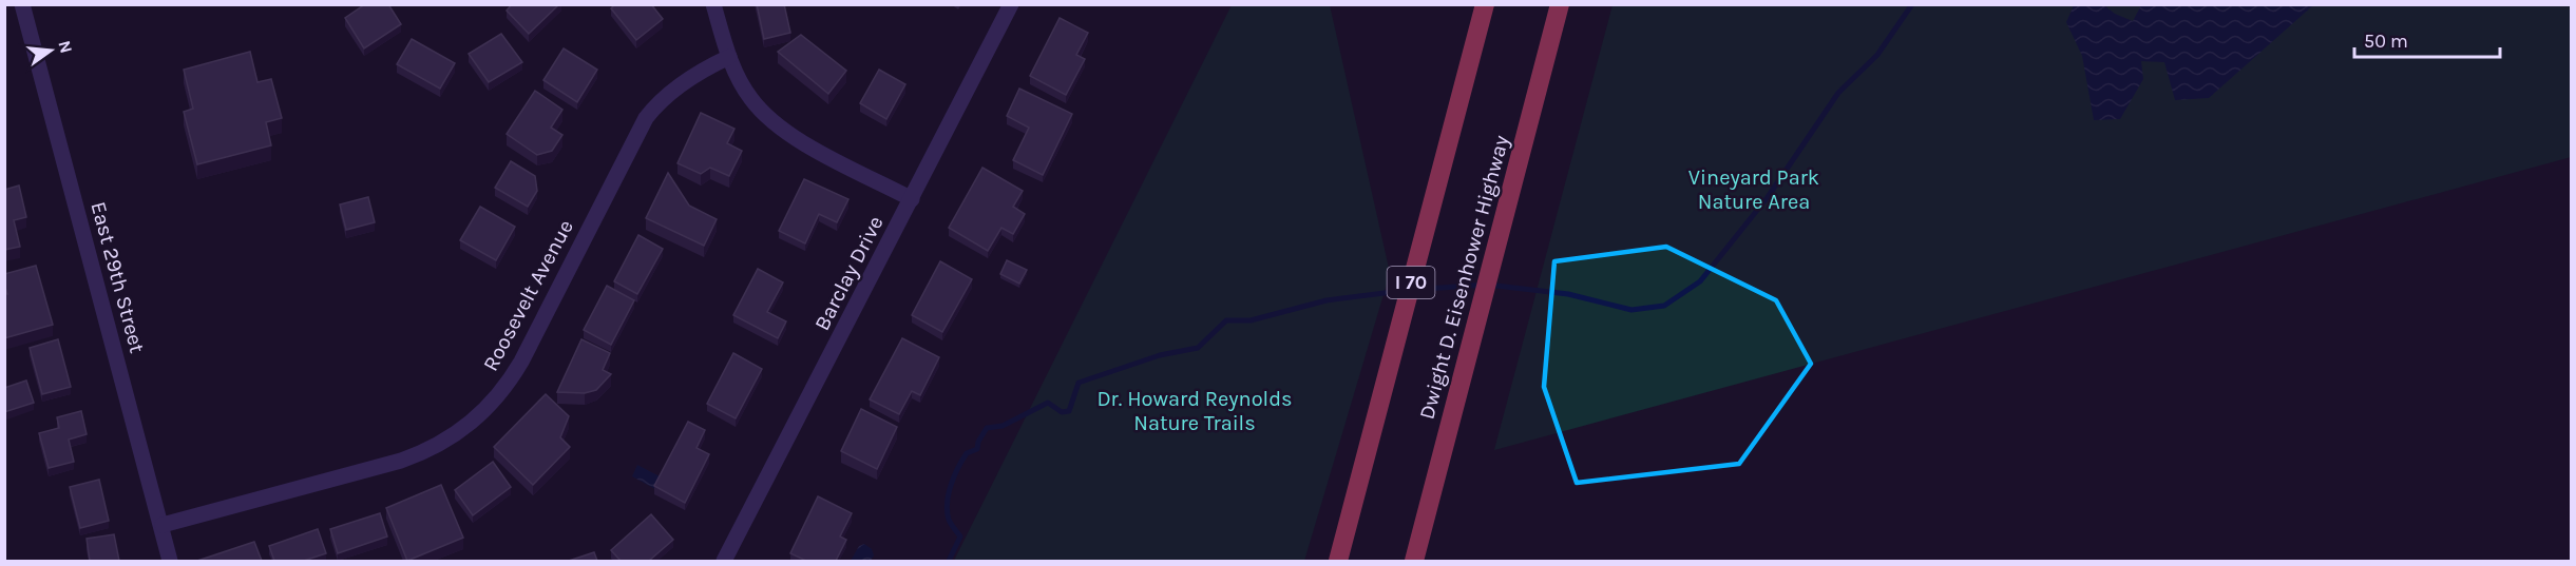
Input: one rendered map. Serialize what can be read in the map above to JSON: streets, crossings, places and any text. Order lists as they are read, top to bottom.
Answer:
{
  "streets": {
    "highway": ["Dwight D. Eisenhower Highway", "I 70"],
    "street": ["Barclay Drive", "East 29th Street", "Roosevelt Avenue"]
  },
  "crossings": [
    ["East 29th Street", "Roosevelt Avenue"]
  ],
  "parks": ["Vineyard Park Nature Area", "Dr. Howard Reynolds Nature Trails"],
  "scale_bar": "50 m",
  "north": "right"
}
